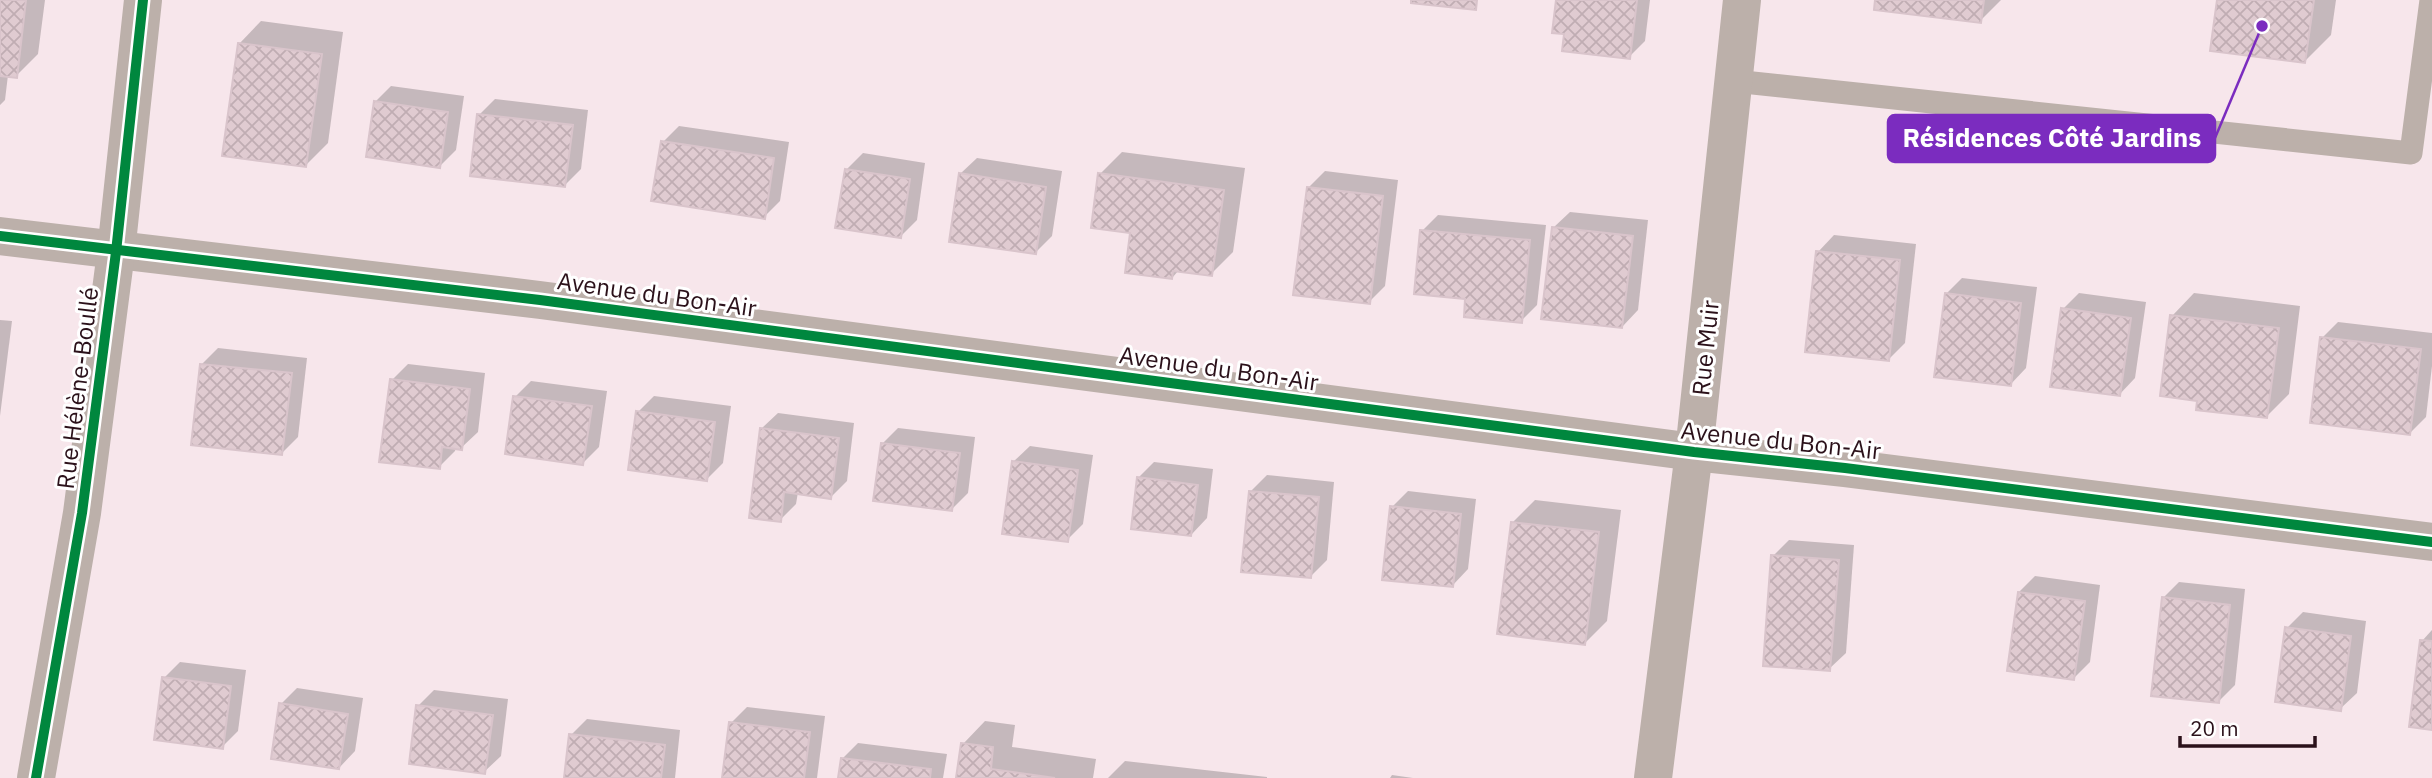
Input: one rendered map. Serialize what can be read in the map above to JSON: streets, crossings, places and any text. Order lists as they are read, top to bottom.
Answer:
{
  "streets": {
    "street": ["Avenue du Bon-Air", "Rue Muir", "Rue Hélène-Boullé"]
  },
  "crossings": [
    ["Avenue du Bon-Air", "Rue Muir"],
    ["Avenue du Bon-Air", "Rue Hélène-Boullé"]
  ],
  "places": ["Résidences Côté Jardins"],
  "scale_bar": "20 m"
}
